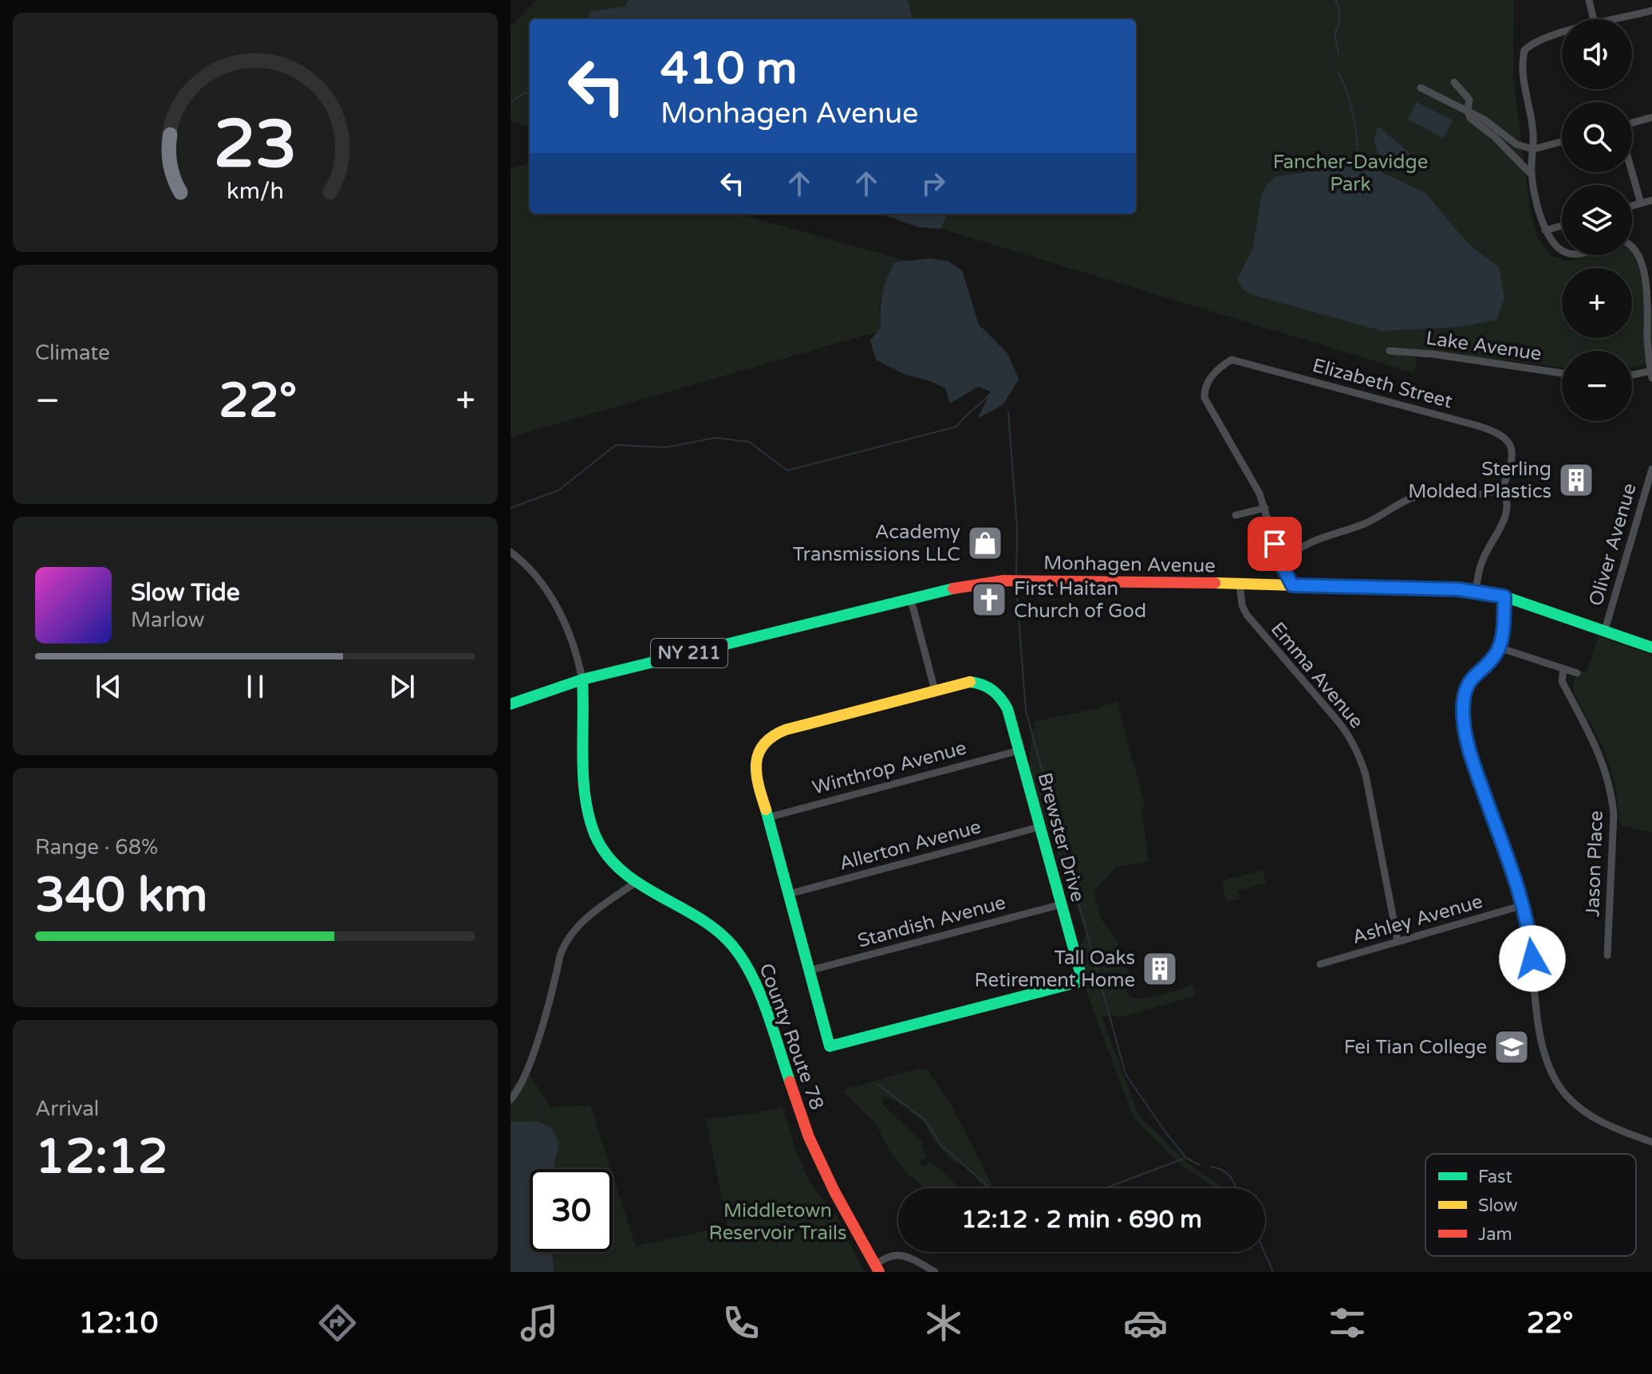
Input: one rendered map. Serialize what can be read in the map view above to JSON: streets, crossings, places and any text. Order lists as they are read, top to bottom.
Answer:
{
  "streets": {
    "street": [
      "Lake Avenue",
      "Elizabeth Street",
      "Oliver Avenue",
      "Monhagen Avenue",
      "NY 211",
      "Emma Avenue",
      "Winthrop Avenue",
      "Brewster Drive",
      "Allerton Avenue",
      "Jason Place",
      "Ashley Avenue",
      "Standish Avenue",
      "County Route 78"
    ]
  },
  "crossings": [
    ["Oliver Avenue", "Monhagen Avenue"],
    ["Monhagen Avenue", "NY 211"],
    ["Monhagen Avenue", "Emma Avenue"],
    ["Monhagen Avenue", "County Route 78"],
    ["NY 211", "County Route 78"],
    ["Emma Avenue", "Ashley Avenue"],
    ["Winthrop Avenue", "Brewster Drive"],
    ["Brewster Drive", "Allerton Avenue"],
    ["Brewster Drive", "Standish Avenue"]
  ],
  "parks": ["Fancher-Davidge Park", "Middletown Reservoir Trails"],
  "places": {
    "building": ["Sterling Molded Plastics", "Tall Oaks Retirement Home"],
    "shop": ["Academy Transmissions LLC"],
    "church": ["First Haitan Church of God"],
    "school or university": ["Fei Tian College"]
  },
  "legend": ["Fast", "Slow", "Jam"],
  "page": {
    "map_buttons": ["+", "−"],
    "turn": ["410 m", "Monhagen Avenue"],
    "tile": [
      "Climate",
      ["Range · 68%", "340 km"],
      ["Arrival", "12:12"]
    ],
    "heat": ["−", "22°", "+"],
    "song": ["Slow Tide", "Marlow"],
    "limit": "30",
    "trip": "12:12 · 2 min · 690 m",
    "tabs": ["12:10", "22°"],
    "gauge": ["23", "km/h"]
  }
}
